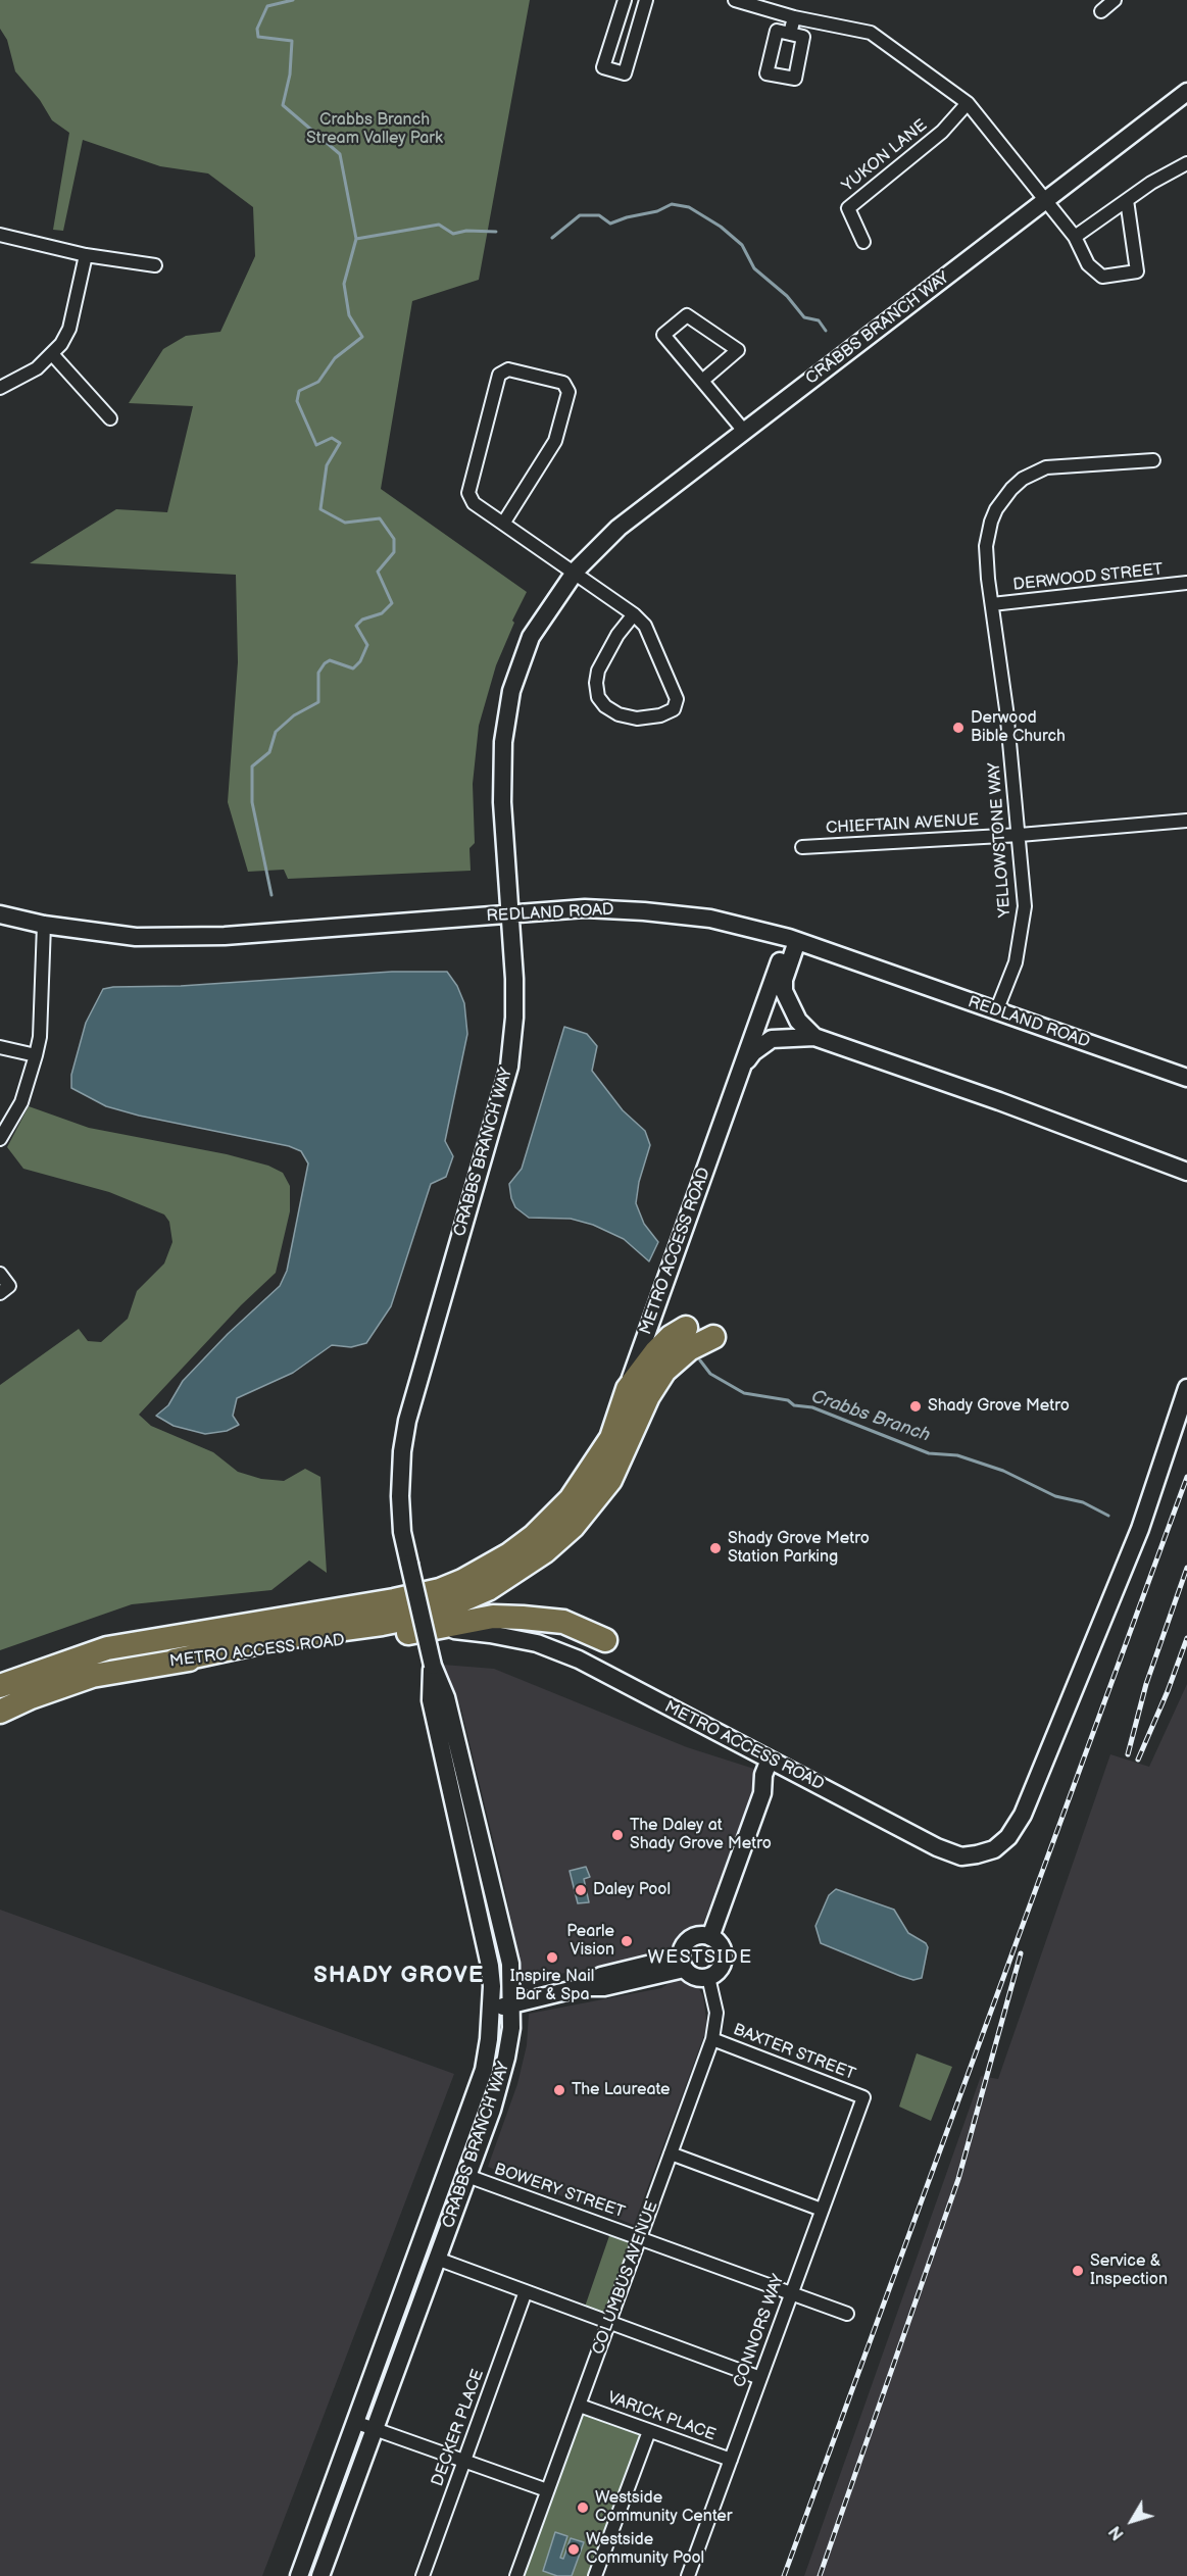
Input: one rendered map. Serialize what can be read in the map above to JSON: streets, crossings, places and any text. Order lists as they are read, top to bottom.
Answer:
{
  "streets": {
    "highway": ["METRO ACCESS ROAD"],
    "main road": ["CRABBS BRANCH WAY", "REDLAND ROAD"],
    "street": [
      "YUKON LANE",
      "DERWOOD STREET",
      "CHIEFTAIN AVENUE",
      "YELLOWSTONE WAY",
      "BAXTER STREET",
      "BOWERY STREET",
      "COLUMBUS AVENUE",
      "CONNORS WAY",
      "VARICK PLACE",
      "DECKER PLACE"
    ]
  },
  "crossings": [
    ["CRABBS BRANCH WAY", "REDLAND ROAD"],
    ["CRABBS BRANCH WAY", "BOWERY STREET"],
    ["DERWOOD STREET", "YELLOWSTONE WAY"],
    ["CHIEFTAIN AVENUE", "YELLOWSTONE WAY"],
    ["YELLOWSTONE WAY", "REDLAND ROAD"],
    ["REDLAND ROAD", "METRO ACCESS ROAD"],
    ["BAXTER STREET", "COLUMBUS AVENUE"],
    ["BAXTER STREET", "CONNORS WAY"],
    ["BOWERY STREET", "COLUMBUS AVENUE"],
    ["BOWERY STREET", "CONNORS WAY"],
    ["COLUMBUS AVENUE", "VARICK PLACE"],
    ["CONNORS WAY", "VARICK PLACE"]
  ],
  "districts": ["WESTSIDE", "SHADY GROVE"],
  "water": ["Crabbs Branch"],
  "parks": ["Crabbs Branch Stream Valley Park"],
  "places": [
    "Derwood Bible Church",
    "Shady Grove Metro",
    "Shady Grove Metro Station Parking",
    "The Daley at Shady Grove Metro",
    "Daley Pool",
    "Pearle Vision",
    "Inspire Nail Bar & Spa",
    "The Laureate",
    "Service & Inspection",
    "Westside Community Center",
    "Westside Community Pool"
  ],
  "north": "bottom left"
}
